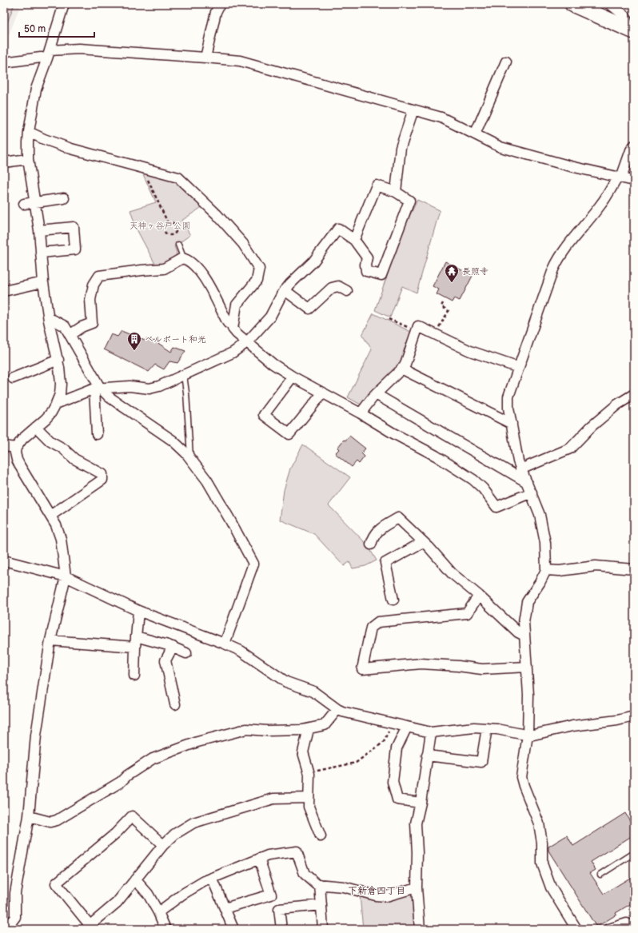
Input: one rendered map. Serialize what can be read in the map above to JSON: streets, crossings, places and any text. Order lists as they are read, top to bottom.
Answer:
{
  "districts": ["下新倉四丁目"],
  "parks": ["天神ヶ谷戸公園"],
  "places": {
    "temple": ["長照寺"],
    "building": ["ベルポート和光"]
  },
  "scale_bar": "50 m"
}
